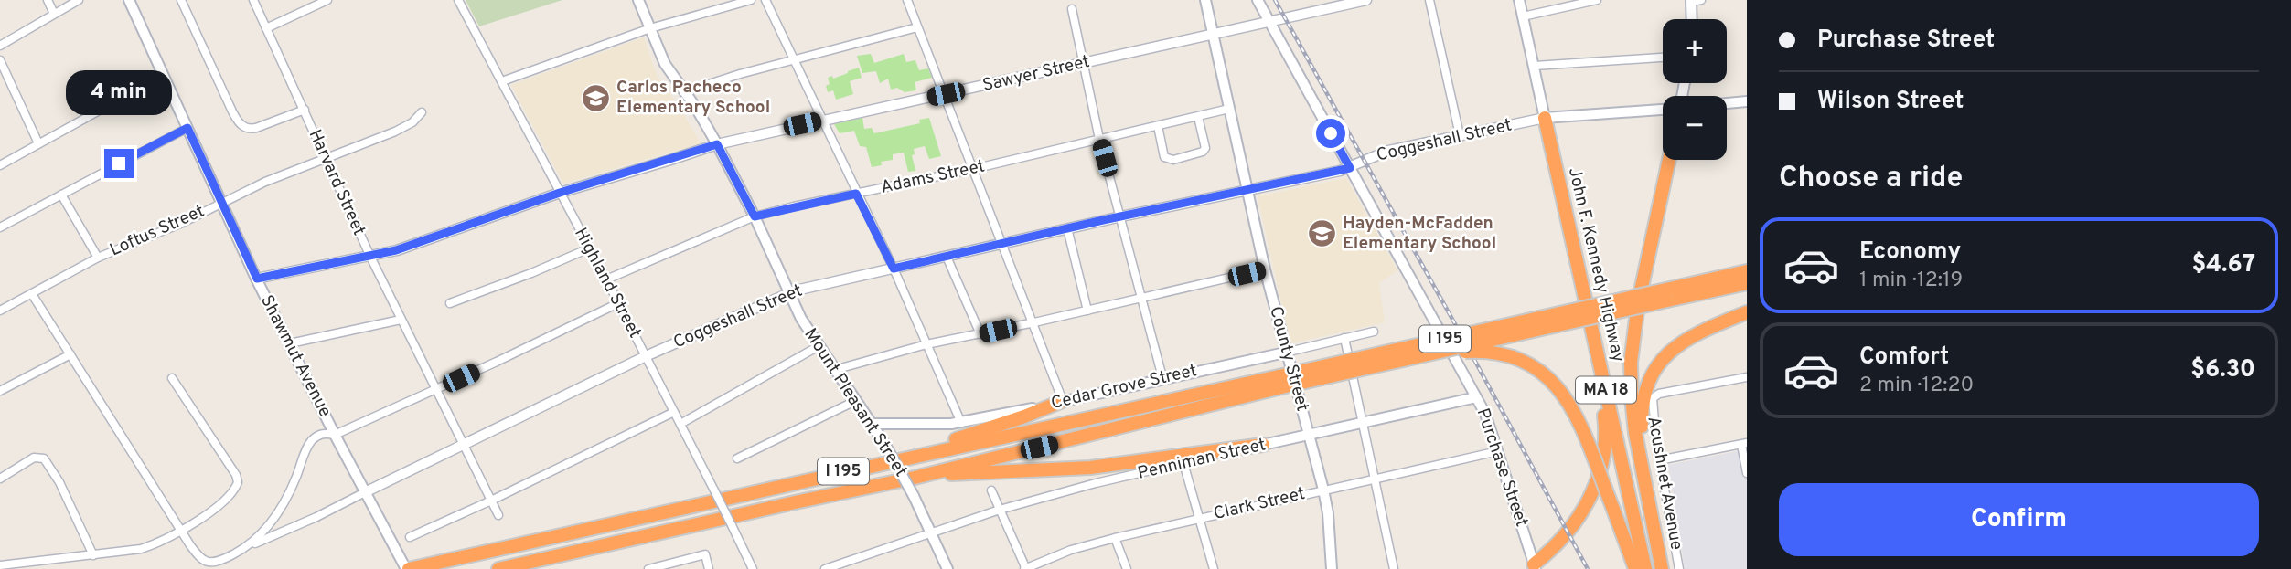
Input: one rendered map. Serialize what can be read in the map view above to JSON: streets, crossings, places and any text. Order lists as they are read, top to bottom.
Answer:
{
  "streets": {
    "highway": ["John F. Kennedy Highway", "I 195", "MA 18"],
    "main road": [
      "Coggeshall Street",
      "Shawmut Avenue",
      "County Street",
      "Cedar Grove Street",
      "Mount Pleasant Street",
      "Penniman Street",
      "Purchase Street"
    ],
    "street": [
      "Sawyer Street",
      "Adams Street",
      "Harvard Street",
      "Loftus Street",
      "Highland Street",
      "Acushnet Avenue",
      "Clark Street"
    ]
  },
  "crossings": [
    ["Sawyer Street", "Harvard Street"],
    ["Sawyer Street", "Highland Street"],
    ["Sawyer Street", "Shawmut Avenue"],
    ["Sawyer Street", "County Street"],
    ["Sawyer Street", "Mount Pleasant Street"],
    ["Sawyer Street", "Purchase Street"],
    ["Coggeshall Street", "Harvard Street"],
    ["Coggeshall Street", "John F. Kennedy Highway"],
    ["Coggeshall Street", "Highland Street"],
    ["Coggeshall Street", "Shawmut Avenue"],
    ["Coggeshall Street", "County Street"],
    ["Coggeshall Street", "MA 18"],
    ["Coggeshall Street", "Mount Pleasant Street"],
    ["Coggeshall Street", "Purchase Street"],
    ["Adams Street", "Highland Street"],
    ["Adams Street", "County Street"],
    ["Adams Street", "Mount Pleasant Street"],
    ["Harvard Street", "Loftus Street"],
    ["Loftus Street", "Shawmut Avenue"],
    ["John F. Kennedy Highway", "MA 18"],
    ["I 195", "Shawmut Avenue"],
    ["County Street", "Cedar Grove Street"],
    ["County Street", "Penniman Street"],
    ["County Street", "Clark Street"],
    ["Cedar Grove Street", "Mount Pleasant Street"],
    ["Mount Pleasant Street", "Penniman Street"],
    ["Penniman Street", "Purchase Street"],
    ["Purchase Street", "Clark Street"]
  ],
  "places": {
    "school or university": ["Carlos Pacheco Elementary School", "Hayden-McFadden Elementary School"]
  },
  "page": {
    "banner": ["Purchase Street", "Wilson Street"],
    "map_buttons": ["+", "−"],
    "bubble": "4 min",
    "heading": "Choose a ride",
    "list": [
      {
        "name": "Economy",
        "note": "1 min · 12:19",
        "value": "$4.67"
      },
      {
        "name": "Comfort",
        "note": "2 min · 12:20",
        "value": "$6.30"
      }
    ],
    "buttons": "Confirm"
  }
}
